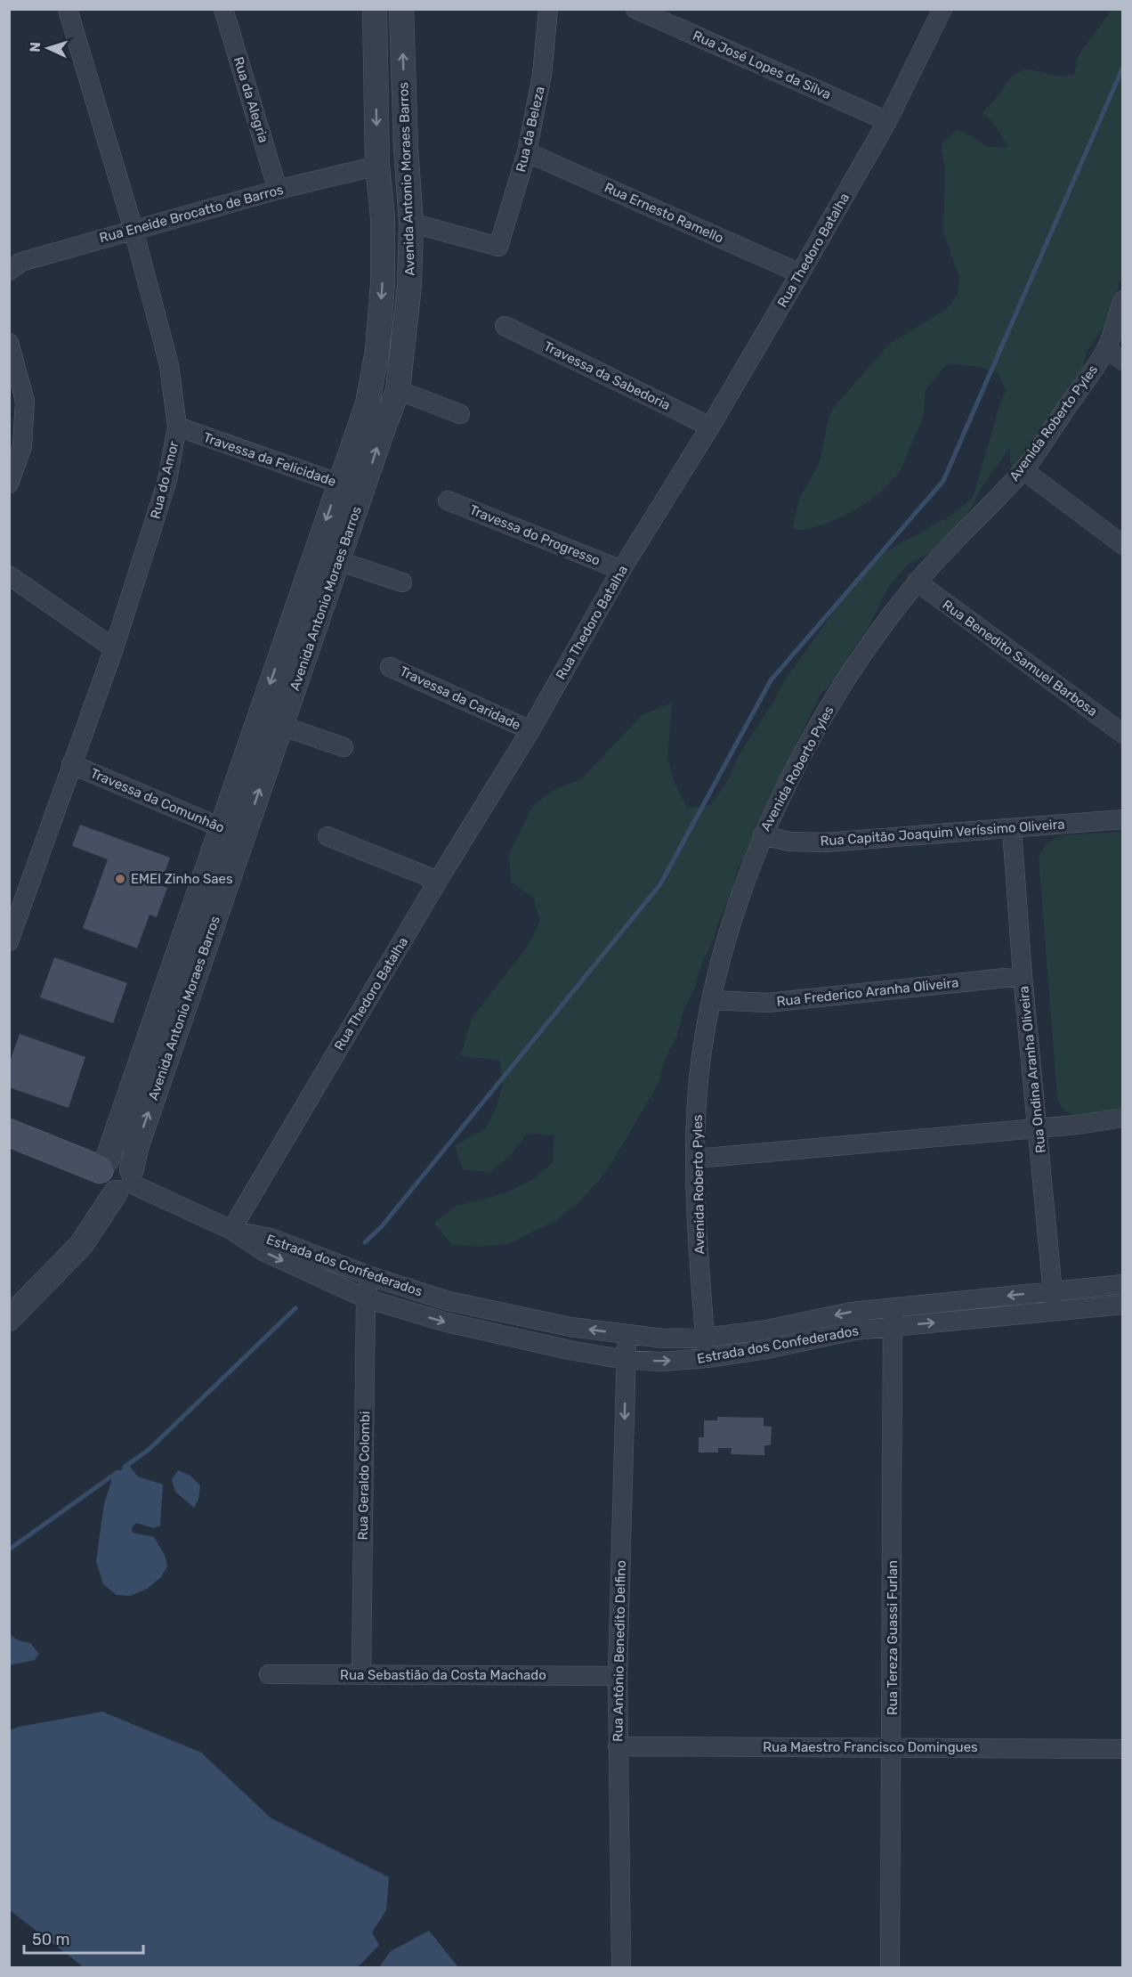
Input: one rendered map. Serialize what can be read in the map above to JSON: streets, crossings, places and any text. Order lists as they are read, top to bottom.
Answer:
{
  "streets": {
    "street": [
      "Rua José Lopes da Silva",
      "Rua da Alegria",
      "Rua da Beleza",
      "Avenida Antonio Moraes Barros",
      "Rua Ernesto Ramello",
      "Rua Eneide Brocatto de Barros",
      "Rua Thedoro Batalha",
      "Travessa da Sabedoria",
      "Avenida Roberto Pyles",
      "Travessa da Felicidade",
      "Rua do Amor",
      "Travessa do Progresso",
      "Rua Benedito Samuel Barbosa",
      "Travessa da Caridade",
      "Travessa da Comunhão",
      "Rua Capitão Joaquim Veríssimo Oliveira",
      "Rua Frederico Aranha Oliveira",
      "Rua Ondina Aranha Oliveira",
      "Estrada dos Confederados",
      "Rua Geraldo Colombi",
      "Rua Tereza Guassi Furlan",
      "Rua Antônio Benedito Delfino",
      "Rua Sebastião da Costa Machado",
      "Rua Maestro Francisco Domingues"
    ]
  },
  "crossings": [
    ["Rua José Lopes da Silva", "Rua Thedoro Batalha"],
    ["Rua da Alegria", "Rua Eneide Brocatto de Barros"],
    ["Rua da Beleza", "Avenida Antonio Moraes Barros"],
    ["Rua da Beleza", "Rua Ernesto Ramello"],
    ["Avenida Antonio Moraes Barros", "Rua Eneide Brocatto de Barros"],
    ["Avenida Antonio Moraes Barros", "Travessa da Felicidade"],
    ["Avenida Antonio Moraes Barros", "Travessa da Comunhão"],
    ["Avenida Antonio Moraes Barros", "Estrada dos Confederados"],
    ["Rua Ernesto Ramello", "Rua Thedoro Batalha"],
    ["Rua Eneide Brocatto de Barros", "Rua do Amor"],
    ["Rua Thedoro Batalha", "Travessa da Sabedoria"],
    ["Rua Thedoro Batalha", "Travessa do Progresso"],
    ["Rua Thedoro Batalha", "Travessa da Caridade"],
    ["Rua Thedoro Batalha", "Estrada dos Confederados"],
    ["Avenida Roberto Pyles", "Rua Benedito Samuel Barbosa"],
    ["Avenida Roberto Pyles", "Rua Capitão Joaquim Veríssimo Oliveira"],
    ["Avenida Roberto Pyles", "Rua Frederico Aranha Oliveira"],
    ["Avenida Roberto Pyles", "Estrada dos Confederados"],
    ["Travessa da Felicidade", "Rua do Amor"],
    ["Rua do Amor", "Travessa da Comunhão"],
    ["Rua Capitão Joaquim Veríssimo Oliveira", "Rua Ondina Aranha Oliveira"],
    ["Rua Frederico Aranha Oliveira", "Rua Ondina Aranha Oliveira"],
    ["Rua Ondina Aranha Oliveira", "Estrada dos Confederados"],
    ["Estrada dos Confederados", "Rua Geraldo Colombi"],
    ["Estrada dos Confederados", "Rua Tereza Guassi Furlan"],
    ["Estrada dos Confederados", "Rua Antônio Benedito Delfino"],
    ["Rua Geraldo Colombi", "Rua Sebastião da Costa Machado"],
    ["Rua Tereza Guassi Furlan", "Rua Maestro Francisco Domingues"],
    ["Rua Antônio Benedito Delfino", "Rua Sebastião da Costa Machado"],
    ["Rua Antônio Benedito Delfino", "Rua Maestro Francisco Domingues"]
  ],
  "one_way": ["Rua Antônio Benedito Delfino"],
  "places": ["EMEI Zinho Saes"],
  "scale_bar": "50 m",
  "north": "left"
}
